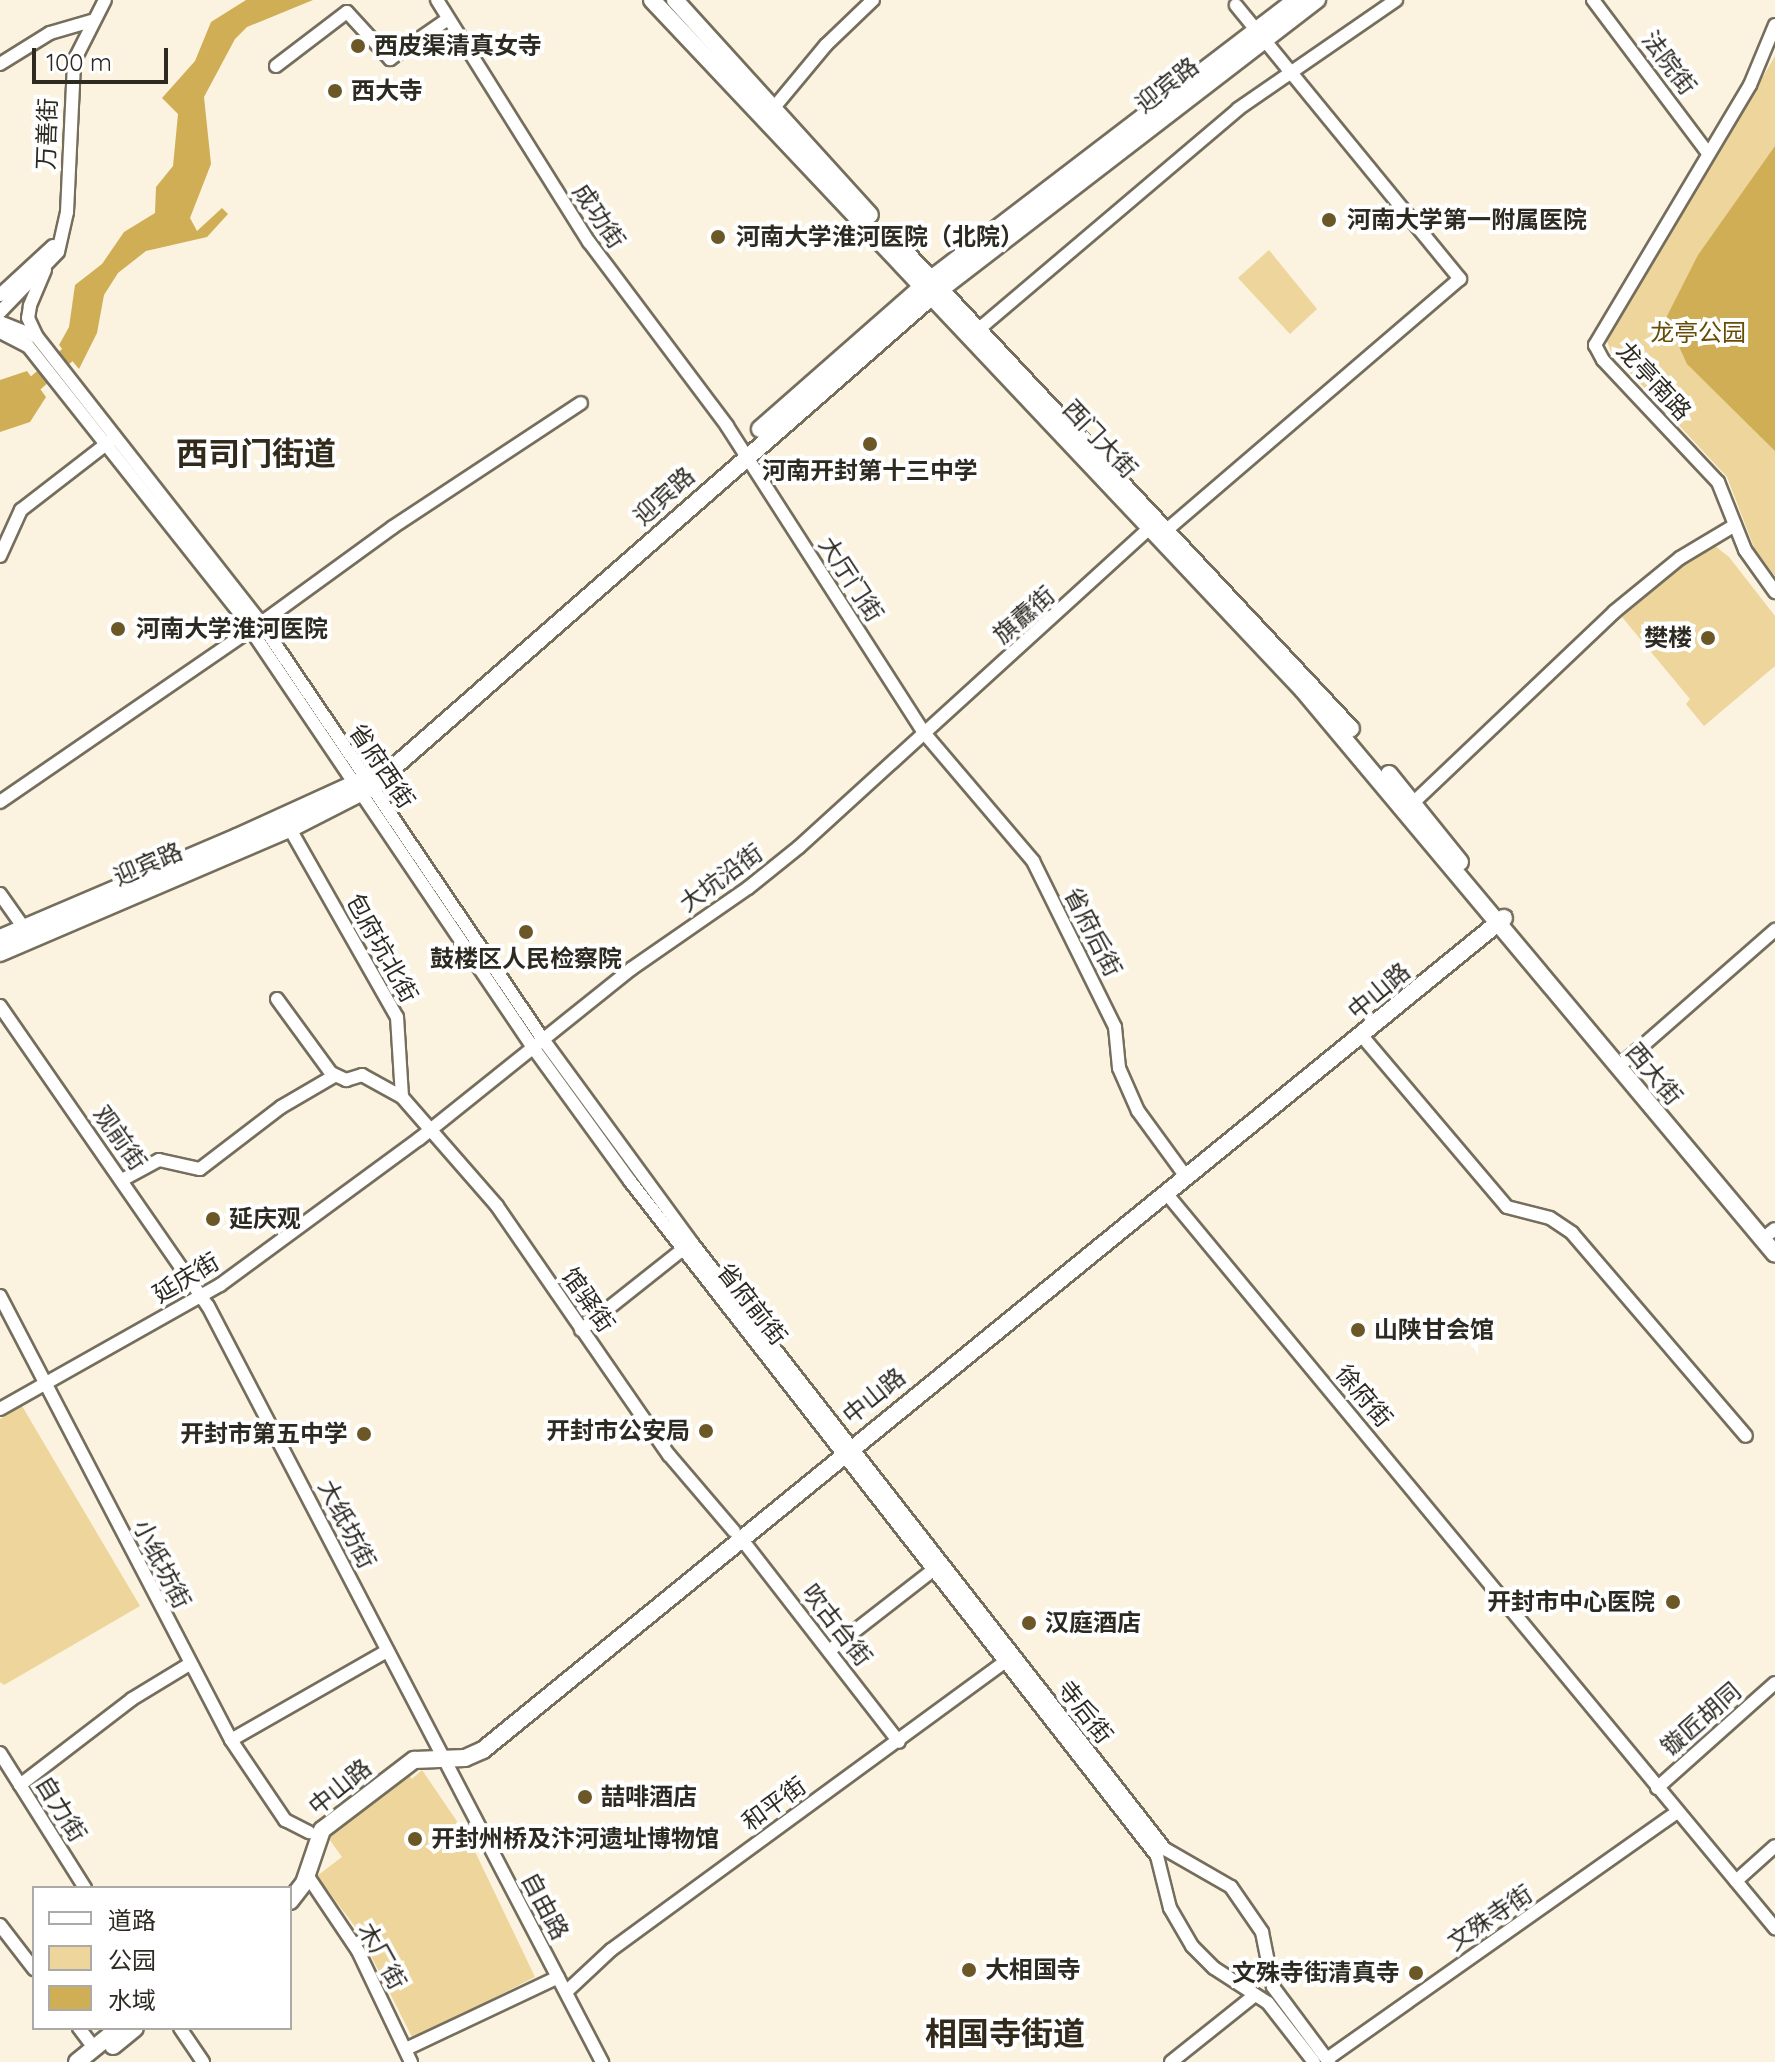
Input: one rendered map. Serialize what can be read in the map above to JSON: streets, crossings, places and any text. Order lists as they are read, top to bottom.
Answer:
{
  "streets": {
    "main road": [
      "迎宾路",
      "西门大街",
      "中山路",
      "西大街"
    ],
    "street": [
      "法院街",
      "万善街",
      "成功街",
      "龙亭南路",
      "大厅门街",
      "旗纛街",
      "省府西街",
      "大坑沿街",
      "省府后街",
      "包府坑北街",
      "观前街",
      "延庆街",
      "馆驿街",
      "省府前街",
      "徐府街",
      "大纸坊街",
      "小纸坊街",
      "吹古台街",
      "寺后街",
      "镟匠胡同",
      "和平街",
      "自力街",
      "自由路",
      "文殊寺街",
      "木厂街"
    ]
  },
  "crossings": [
    ["法院街", "龙亭南路"],
    ["迎宾路", "成功街"],
    ["迎宾路", "西门大街"],
    ["迎宾路", "大厅门街"],
    ["迎宾路", "省府西街"],
    ["迎宾路", "包府坑北街"],
    ["成功街", "大厅门街"],
    ["西门大街", "旗纛街"],
    ["西门大街", "中山路"],
    ["西门大街", "西大街"],
    ["大厅门街", "旗纛街"],
    ["大厅门街", "大坑沿街"],
    ["大厅门街", "省府后街"],
    ["旗纛街", "大坑沿街"],
    ["旗纛街", "省府后街"],
    ["省府西街", "大坑沿街"],
    ["省府西街", "延庆街"],
    ["省府西街", "省府前街"],
    ["大坑沿街", "省府后街"],
    ["大坑沿街", "延庆街"],
    ["省府后街", "中山路"],
    ["包府坑北街", "馆驿街"],
    ["中山路", "西大街"],
    ["中山路", "馆驿街"],
    ["中山路", "省府前街"],
    ["中山路", "徐府街"],
    ["中山路", "大纸坊街"],
    ["中山路", "小纸坊街"],
    ["中山路", "吹古台街"],
    ["中山路", "寺后街"],
    ["中山路", "自由路"],
    ["中山路", "木厂街"],
    ["观前街", "延庆街"],
    ["观前街", "大纸坊街"],
    ["延庆街", "馆驿街"],
    ["延庆街", "大纸坊街"],
    ["延庆街", "小纸坊街"],
    ["馆驿街", "吹古台街"],
    ["省府前街", "寺后街"],
    ["徐府街", "镟匠胡同"],
    ["徐府街", "文殊寺街"],
    ["大纸坊街", "自由路"],
    ["吹古台街", "和平街"],
    ["寺后街", "和平街"],
    ["寺后街", "文殊寺街"],
    ["和平街", "自由路"]
  ],
  "districts": ["西司门街道", "相国寺街道"],
  "parks": ["龙亭公园"],
  "places": [
    "西皮渠清真女寺",
    "西大寺",
    "河南大学第一附属医院",
    "河南大学淮河医院（北院）",
    "河南开封第十三中学",
    "河南大学淮河医院",
    "樊楼",
    "鼓楼区人民检察院",
    "延庆观",
    "山陕甘会馆",
    "开封市公安局",
    "开封市第五中学",
    "开封市中心医院",
    "汉庭酒店",
    "喆啡酒店",
    "开封州桥及汴河遗址博物馆",
    "大相国寺",
    "文殊寺街清真寺"
  ],
  "legend": ["道路", "公园", "水域"],
  "scale_bar": "100 m"
}
